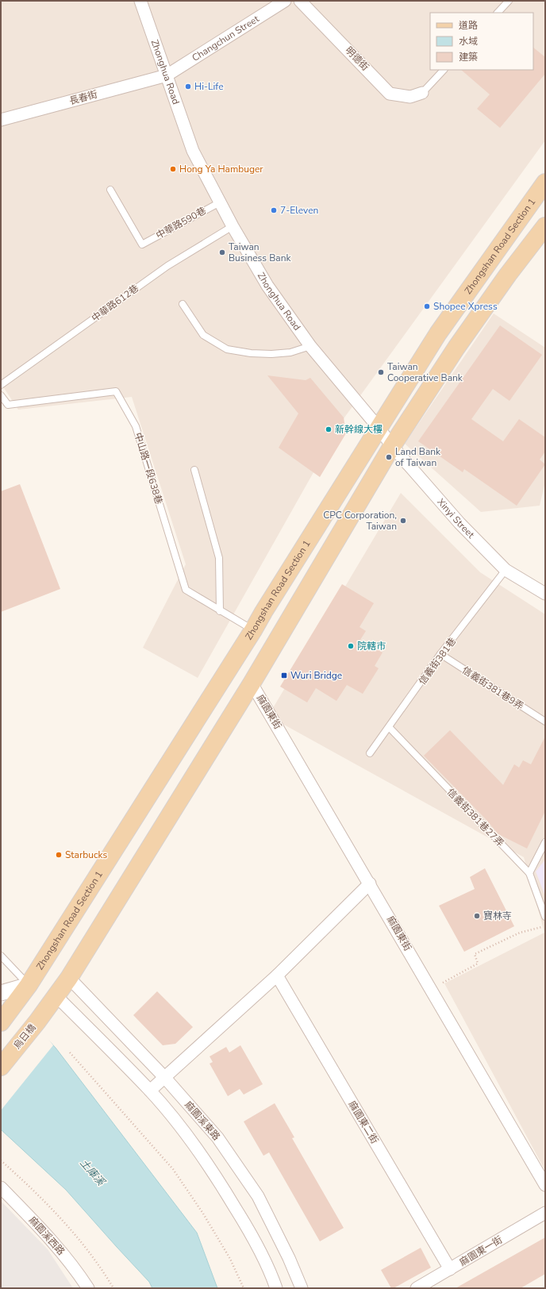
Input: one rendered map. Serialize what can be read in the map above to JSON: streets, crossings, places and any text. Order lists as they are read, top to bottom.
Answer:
{
  "streets": {
    "main road": ["Zhongshan Road Section 1", "烏日橋"],
    "street": [
      "Changchun Street",
      "明德街",
      "Zhonghua Road",
      "長春街",
      "Xinyi Street",
      "麻園東街",
      "麻園溪東路",
      "麻園東二街",
      "麻園溪西路",
      "麻園東一街"
    ],
    "lane": [
      "中華路590巷",
      "中華路612巷",
      "中山路一段638巷",
      "信義街381巷",
      "信義街381巷9弄",
      "信義街381巷27弄"
    ]
  },
  "crossings": [
    ["Changchun Street", "Zhonghua Road"],
    ["Changchun Street", "長春街"],
    ["Zhonghua Road", "長春街"],
    ["Zhonghua Road", "中華路590巷"],
    ["Zhonghua Road", "Zhongshan Road Section 1"],
    ["Zhonghua Road", "中華路612巷"],
    ["Zhonghua Road", "Xinyi Street"],
    ["Zhongshan Road Section 1", "中山路一段638巷"],
    ["Zhongshan Road Section 1", "Xinyi Street"],
    ["Xinyi Street", "信義街381巷"],
    ["信義街381巷", "信義街381巷9弄"],
    ["信義街381巷", "信義街381巷27弄"],
    ["麻園東二街", "麻園東一街"]
  ],
  "water": ["土庫溪"],
  "places": {
    "other": [
      "Hi-Life",
      "Hong Ya Hambuger",
      "7-Eleven",
      "Taiwan Business Bank",
      "Shopee Xpress",
      "Taiwan Cooperative Bank",
      "新幹線大樓",
      "Land Bank of Taiwan",
      "CPC Corporation, Taiwan",
      "院轄市",
      "Starbucks",
      "寶林寺"
    ],
    "transit": ["Wuri Bridge"]
  },
  "legend": ["道路", "水域", "建築"]
}
